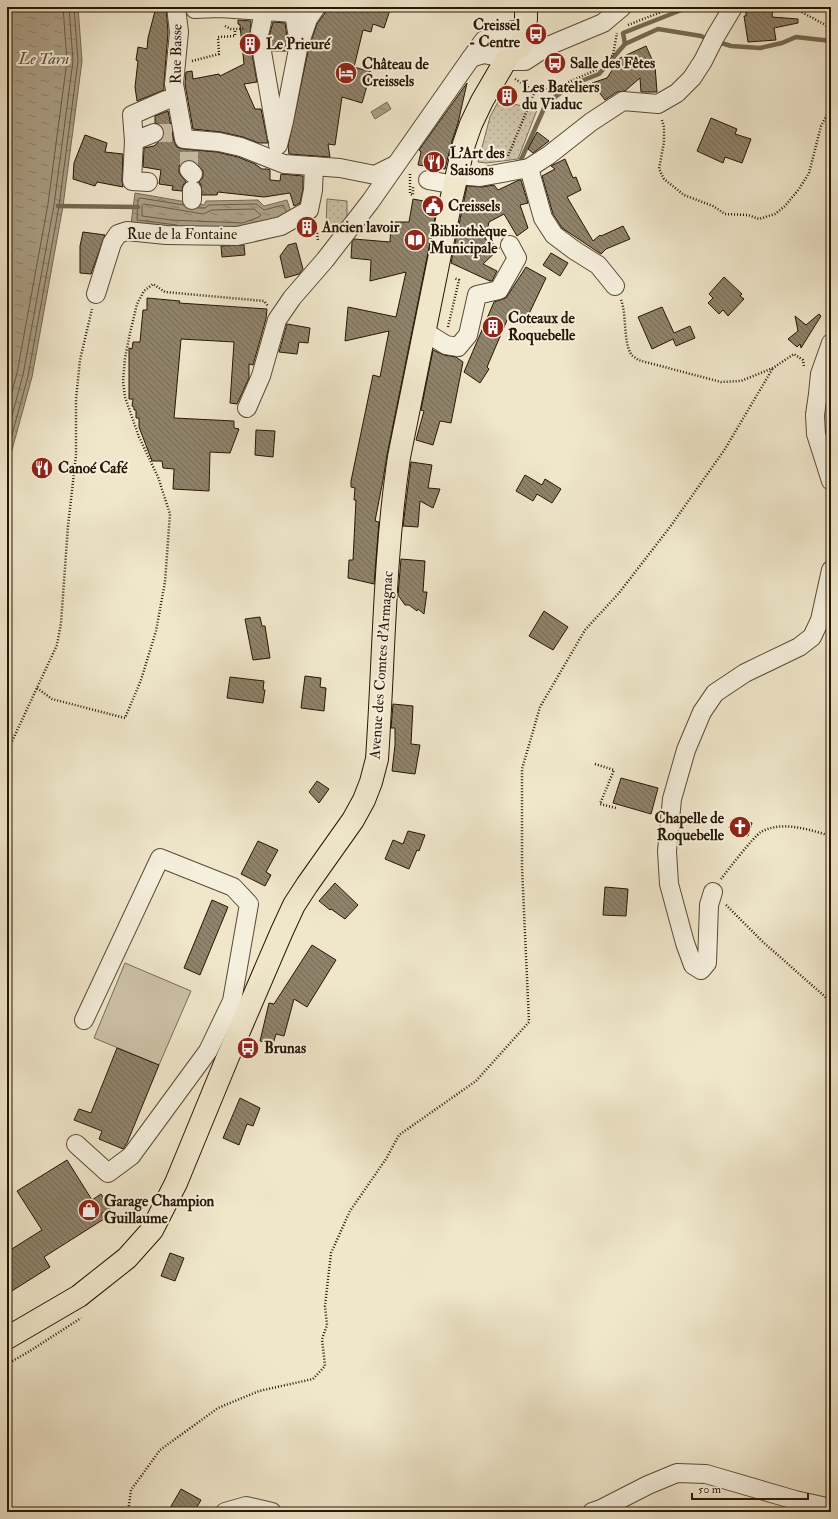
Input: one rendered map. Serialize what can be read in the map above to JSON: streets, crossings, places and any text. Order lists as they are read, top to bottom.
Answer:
{
  "streets": {
    "main road": ["Avenue des Comtes d'Armagnac"],
    "street": ["Rue Basse", "Rue de la Fontaine"]
  },
  "water": ["Le Tarn"],
  "places": {
    "bus stop": ["Creissel - Centre", "Salle des Fêtes", "Brunas"],
    "building": [
      "Le Prieuré",
      "Les Bateliers du Viaduc",
      "Ancien lavoir",
      "Coteaux de Roquebelle"
    ],
    "hotel": ["Château de Creissels"],
    "restaurant": ["L'Art des Saisons", "Canoé Café"],
    "public building": ["Creissels"],
    "library": ["Bibliothèque Municipale"],
    "church": ["Chapelle de Roquebelle"],
    "shop": ["Garage Champion Guillaume"]
  },
  "scale_bar": "50 m"
}
